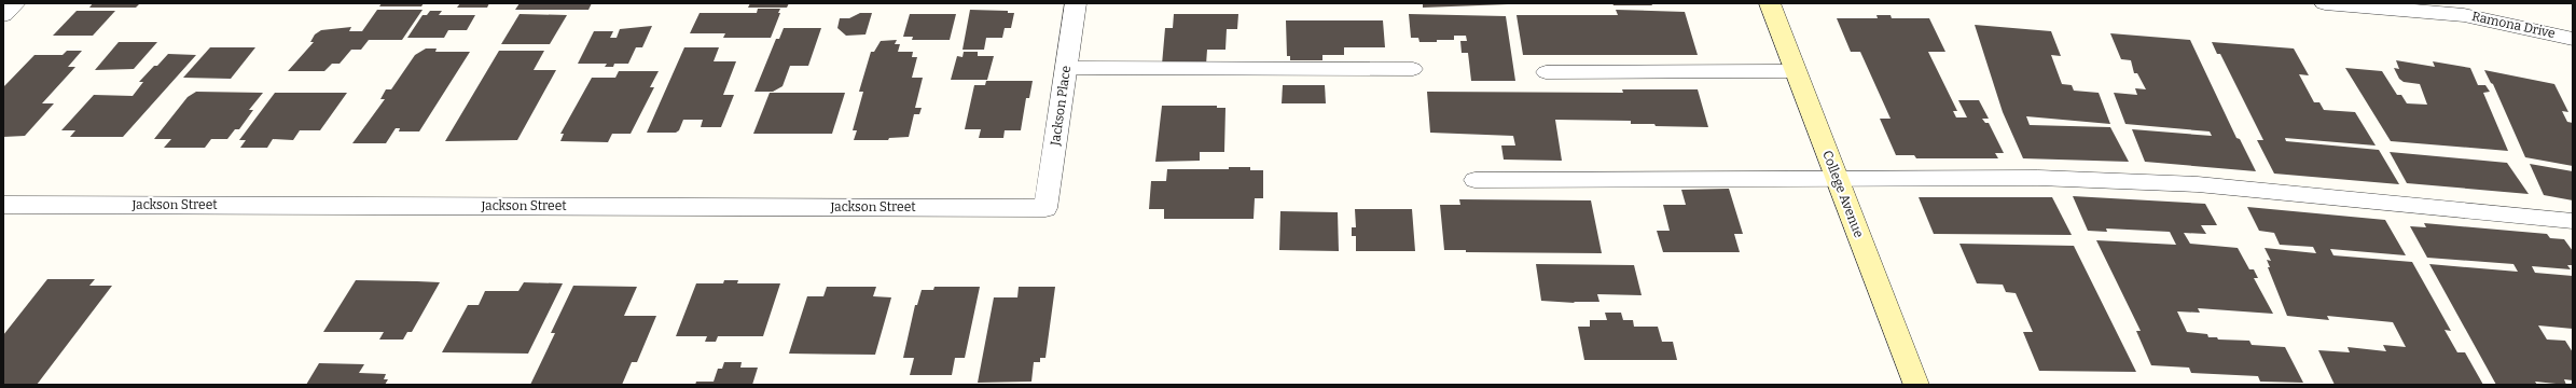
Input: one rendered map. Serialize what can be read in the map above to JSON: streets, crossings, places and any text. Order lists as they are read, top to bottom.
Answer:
{
  "streets": {
    "street": [
      "Ramona Drive",
      "Jackson Place",
      "College Avenue",
      "Jackson Street"
    ]
  },
  "crossings": [
    ["Jackson Place", "Jackson Street"]
  ]
}
